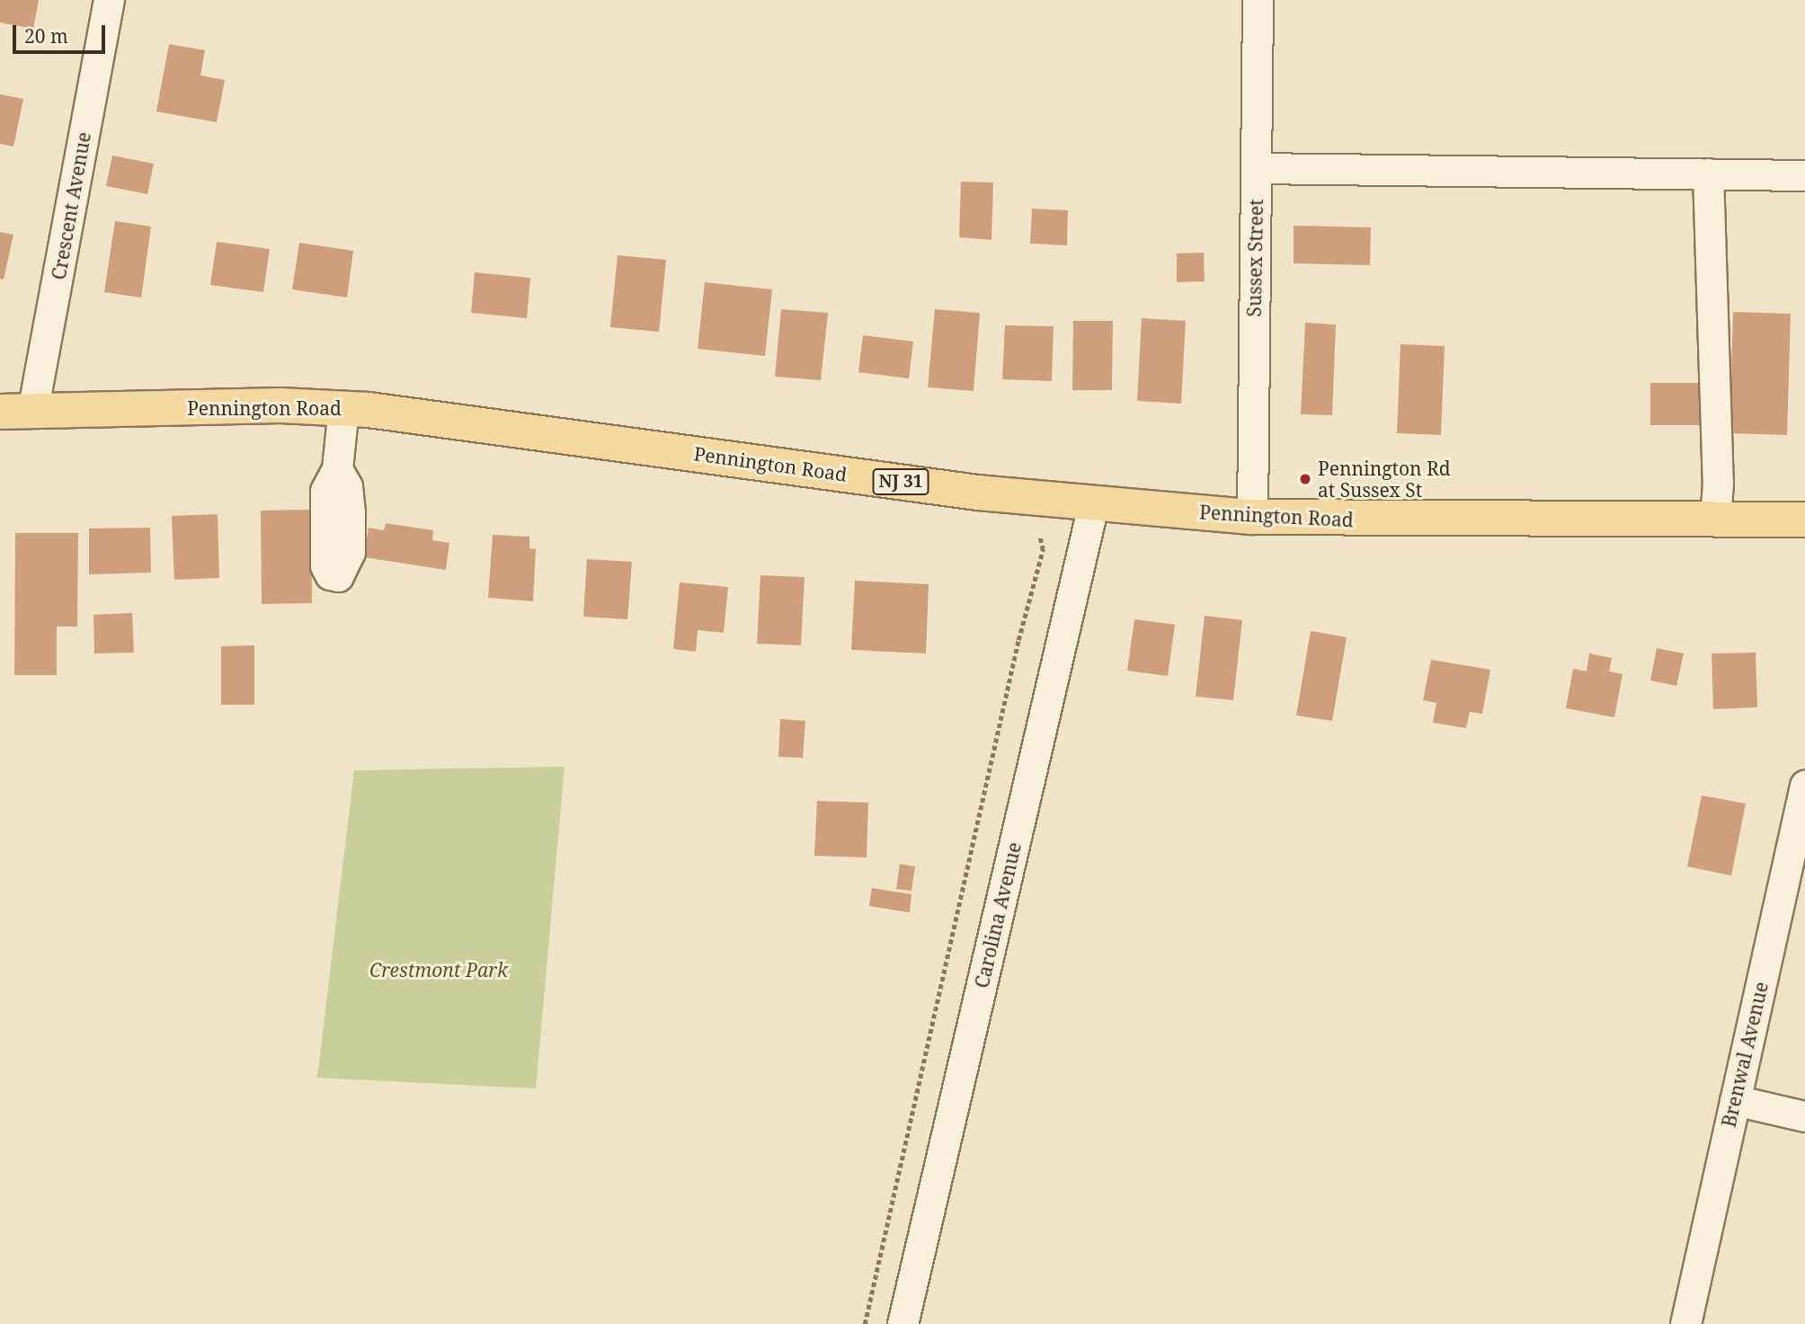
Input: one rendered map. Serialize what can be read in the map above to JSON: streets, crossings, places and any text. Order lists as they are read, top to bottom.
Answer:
{
  "streets": {
    "main road": ["Pennington Road", "NJ 31"],
    "street": [
      "Crescent Avenue",
      "Sussex Street",
      "Carolina Avenue",
      "Brenwal Avenue"
    ]
  },
  "crossings": [
    ["Crescent Avenue", "Pennington Road"],
    ["Sussex Street", "Pennington Road"],
    ["Pennington Road", "Carolina Avenue"]
  ],
  "parks": ["Crestmont Park"],
  "places": ["Pennington Rd at Sussex St"],
  "scale_bar": "20 m"
}
